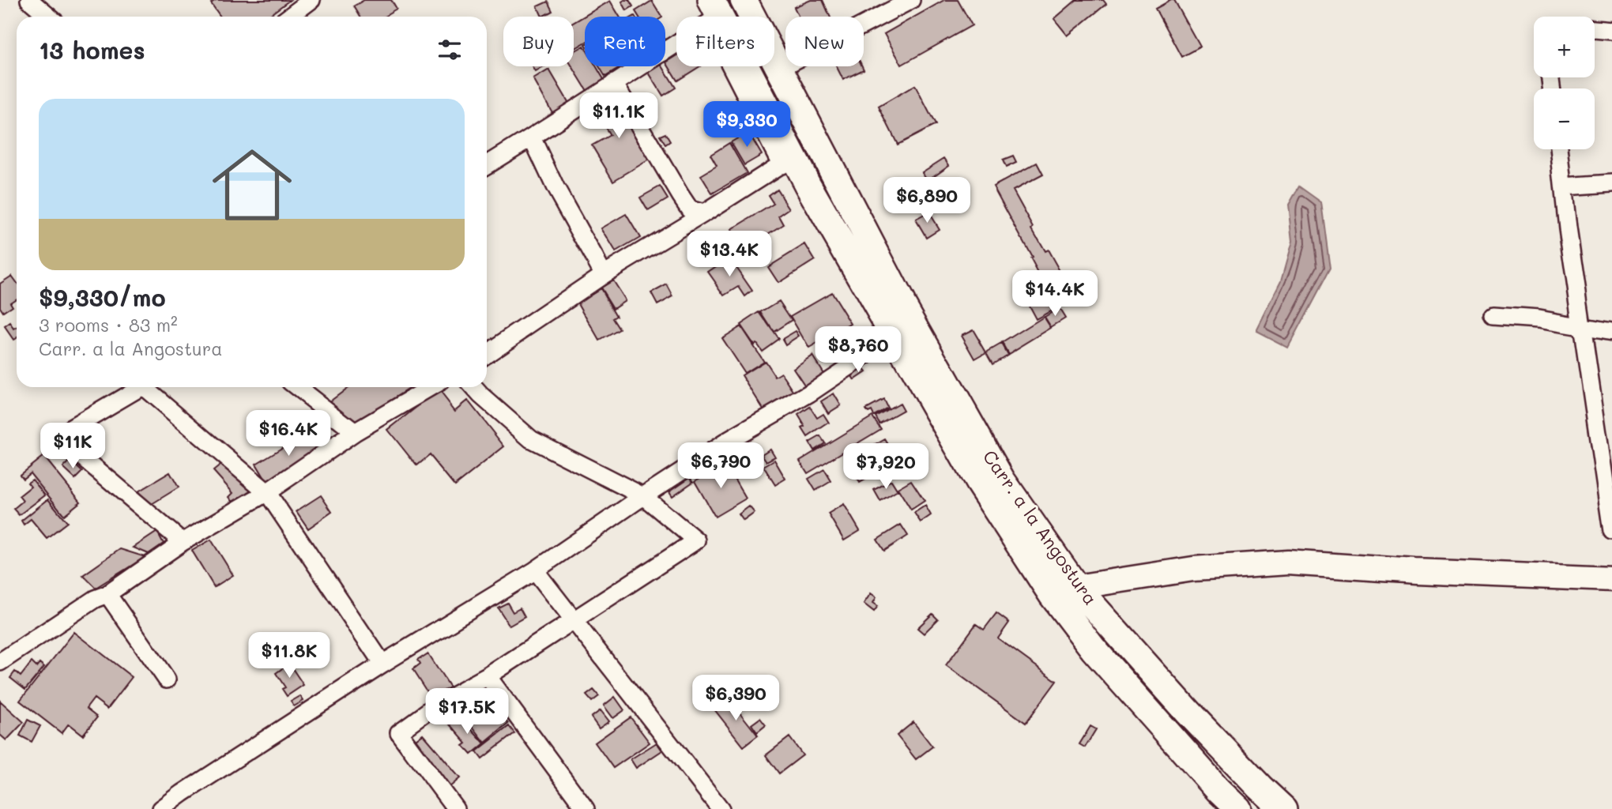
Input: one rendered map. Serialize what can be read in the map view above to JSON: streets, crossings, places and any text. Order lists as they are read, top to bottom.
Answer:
{
  "streets": {
    "main road": ["Carr. a la Angostura"]
  },
  "page": {
    "map_buttons": ["+", "−"],
    "chip": [
      "Buy",
      "Rent",
      "Filters",
      "New"
    ],
    "heading": "13 homes",
    "list": [
      {
        "name": "$9,330/mo",
        "note": "3 rooms · 83 m² · Carr. a la Angostura"
      }
    ],
    "price": [
      "$11.1K",
      "$9,330",
      "$6,890",
      "$13.4K",
      "$14.4K",
      "$8,760",
      "$16.4K",
      "$11K",
      "$6,790",
      "$7,920",
      "$11.8K",
      "$6,390",
      "$17.5K"
    ]
  }
}
